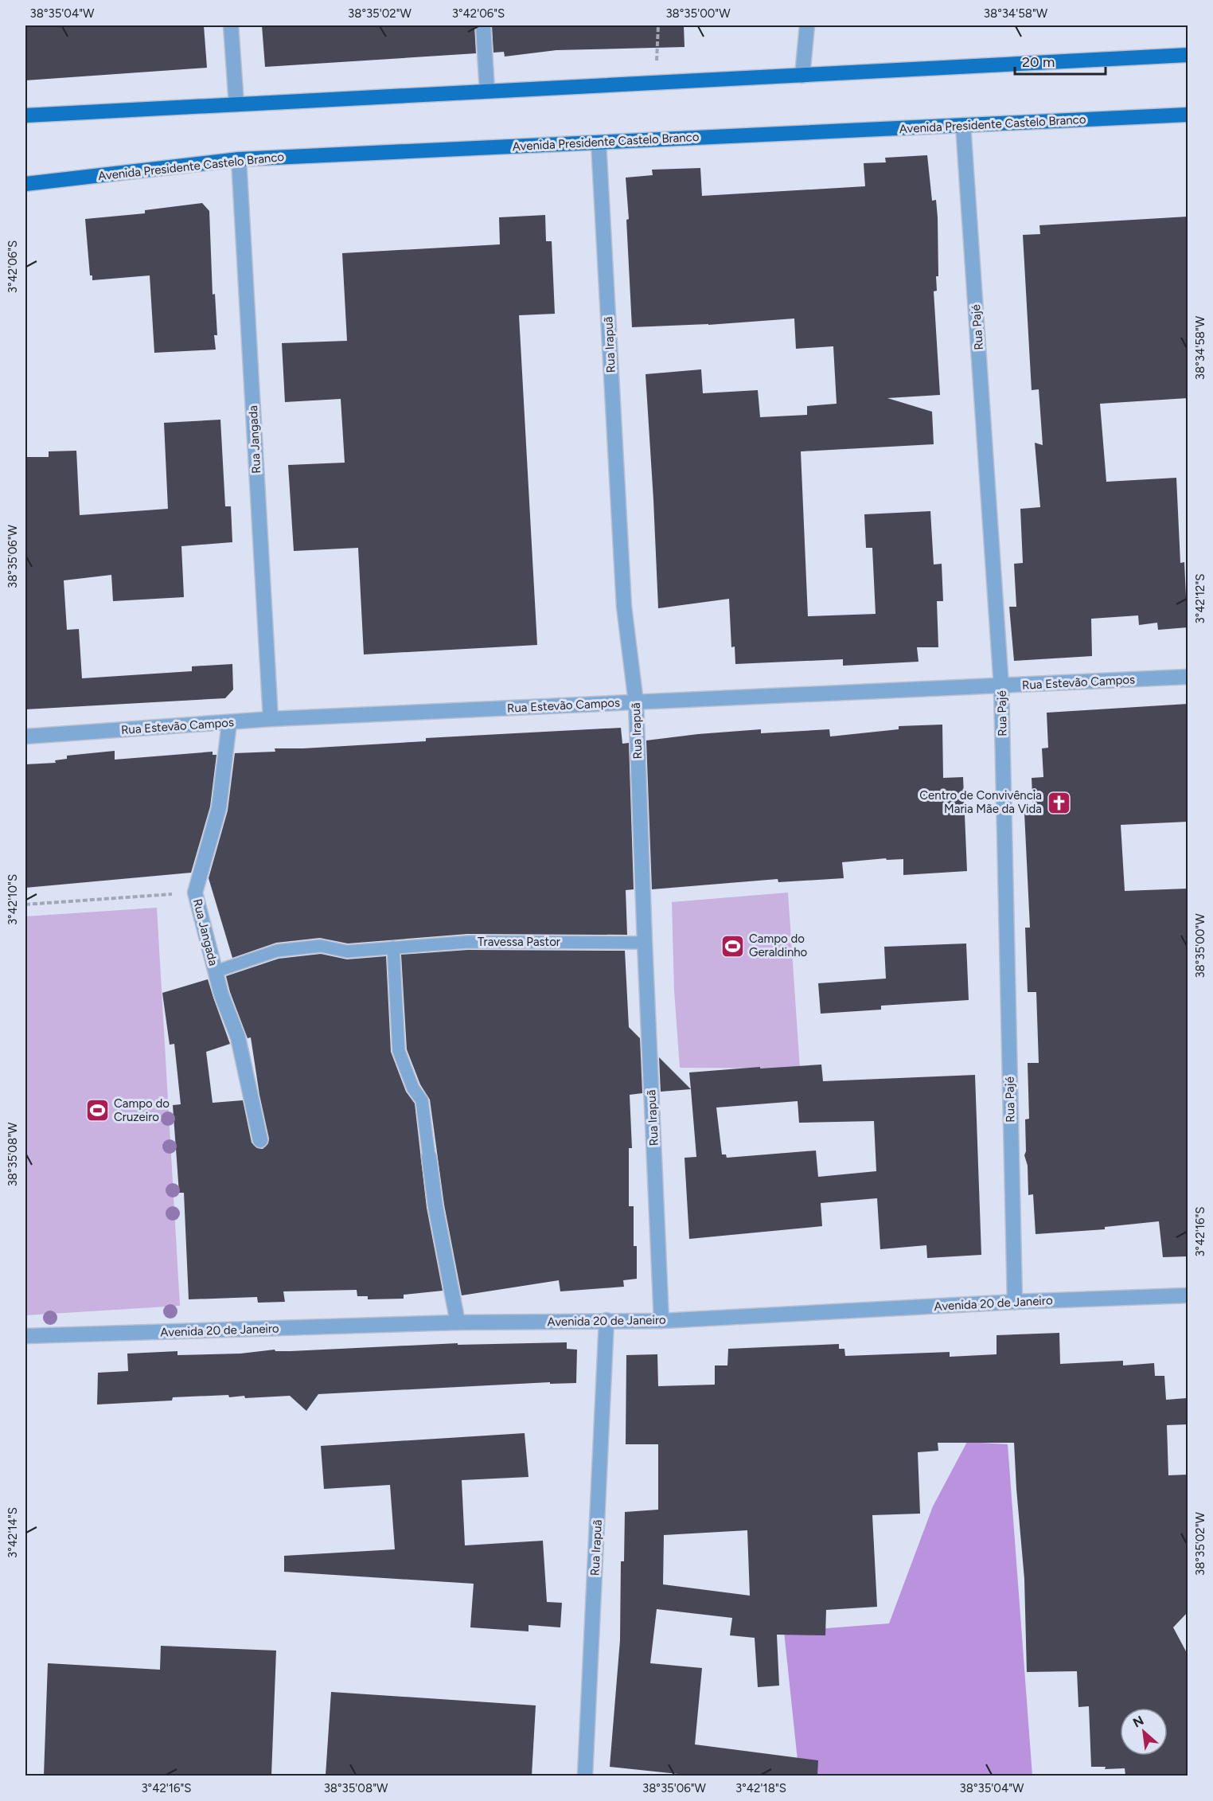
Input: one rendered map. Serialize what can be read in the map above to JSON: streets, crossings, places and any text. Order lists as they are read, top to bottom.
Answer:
{
  "streets": {
    "main road": ["Avenida Presidente Castelo Branco"],
    "street": [
      "Rua Pajé",
      "Rua Irapuã",
      "Rua Jangada",
      "Rua Estevão Campos",
      "Avenida 20 de Janeiro"
    ],
    "lane": ["Travessa Pastor"]
  },
  "crossings": [
    ["Avenida Presidente Castelo Branco", "Rua Pajé"],
    ["Avenida Presidente Castelo Branco", "Rua Irapuã"],
    ["Avenida Presidente Castelo Branco", "Rua Jangada"],
    ["Rua Pajé", "Rua Estevão Campos"],
    ["Rua Pajé", "Avenida 20 de Janeiro"],
    ["Rua Irapuã", "Rua Estevão Campos"],
    ["Rua Irapuã", "Travessa Pastor"],
    ["Rua Irapuã", "Avenida 20 de Janeiro"],
    ["Rua Jangada", "Rua Estevão Campos"],
    ["Rua Jangada", "Travessa Pastor"]
  ],
  "places": {
    "church": ["Centro de Convivência Maria Mãe da Vida"],
    "sports": ["Campo do Geraldinho", "Campo do Cruzeiro"]
  },
  "scale_bar": "20 m",
  "north": "top left",
  "coordinates": [
    "38°35'04\"W",
    "38°35'02\"W",
    "3°42'06\"S",
    "38°35'00\"W",
    "38°34'58\"W",
    "38°35'06\"W",
    "3°42'12\"S",
    "3°42'10\"S",
    "38°35'08\"W",
    "3°42'16\"S",
    "3°42'14\"S",
    "3°42'18\"S"
  ]
}
